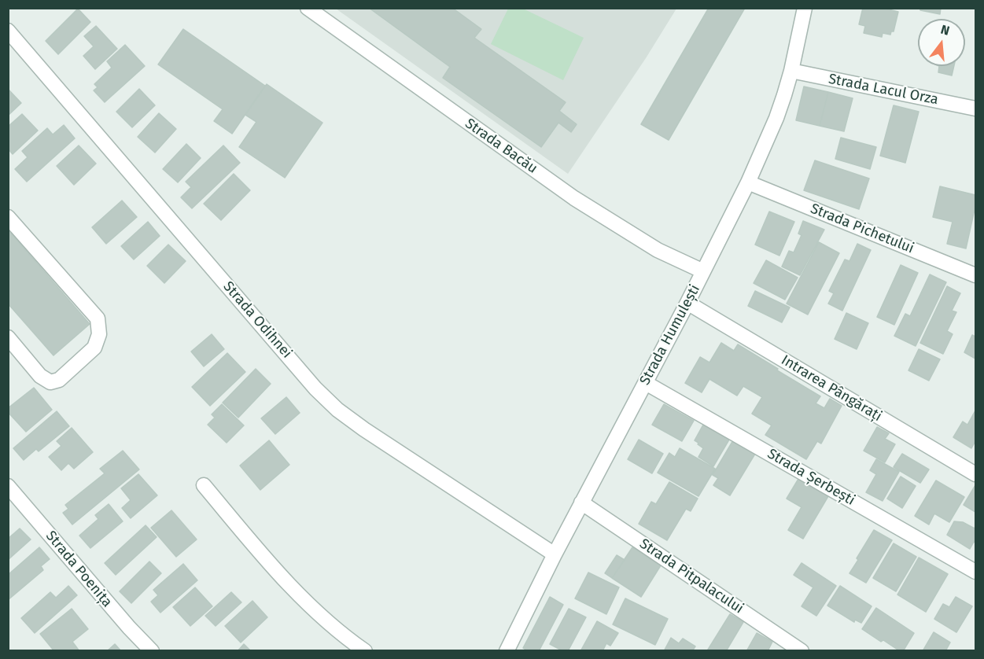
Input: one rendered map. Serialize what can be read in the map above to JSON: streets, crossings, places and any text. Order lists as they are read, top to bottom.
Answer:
{
  "streets": {
    "street": [
      "Strada Lacul Orza",
      "Strada Bacău",
      "Strada Pichetului",
      "Strada Odihnei",
      "Strada Humulești",
      "Intrarea Pângărați",
      "Strada Șerbești",
      "Strada Poenița",
      "Strada Pitpalacului"
    ]
  },
  "crossings": [
    ["Strada Lacul Orza", "Strada Humulești"],
    ["Strada Bacău", "Strada Humulești"],
    ["Strada Pichetului", "Strada Humulești"],
    ["Strada Odihnei", "Strada Humulești"],
    ["Strada Humulești", "Intrarea Pângărați"],
    ["Strada Humulești", "Strada Șerbești"],
    ["Strada Humulești", "Strada Pitpalacului"]
  ],
  "north": "top"
}
